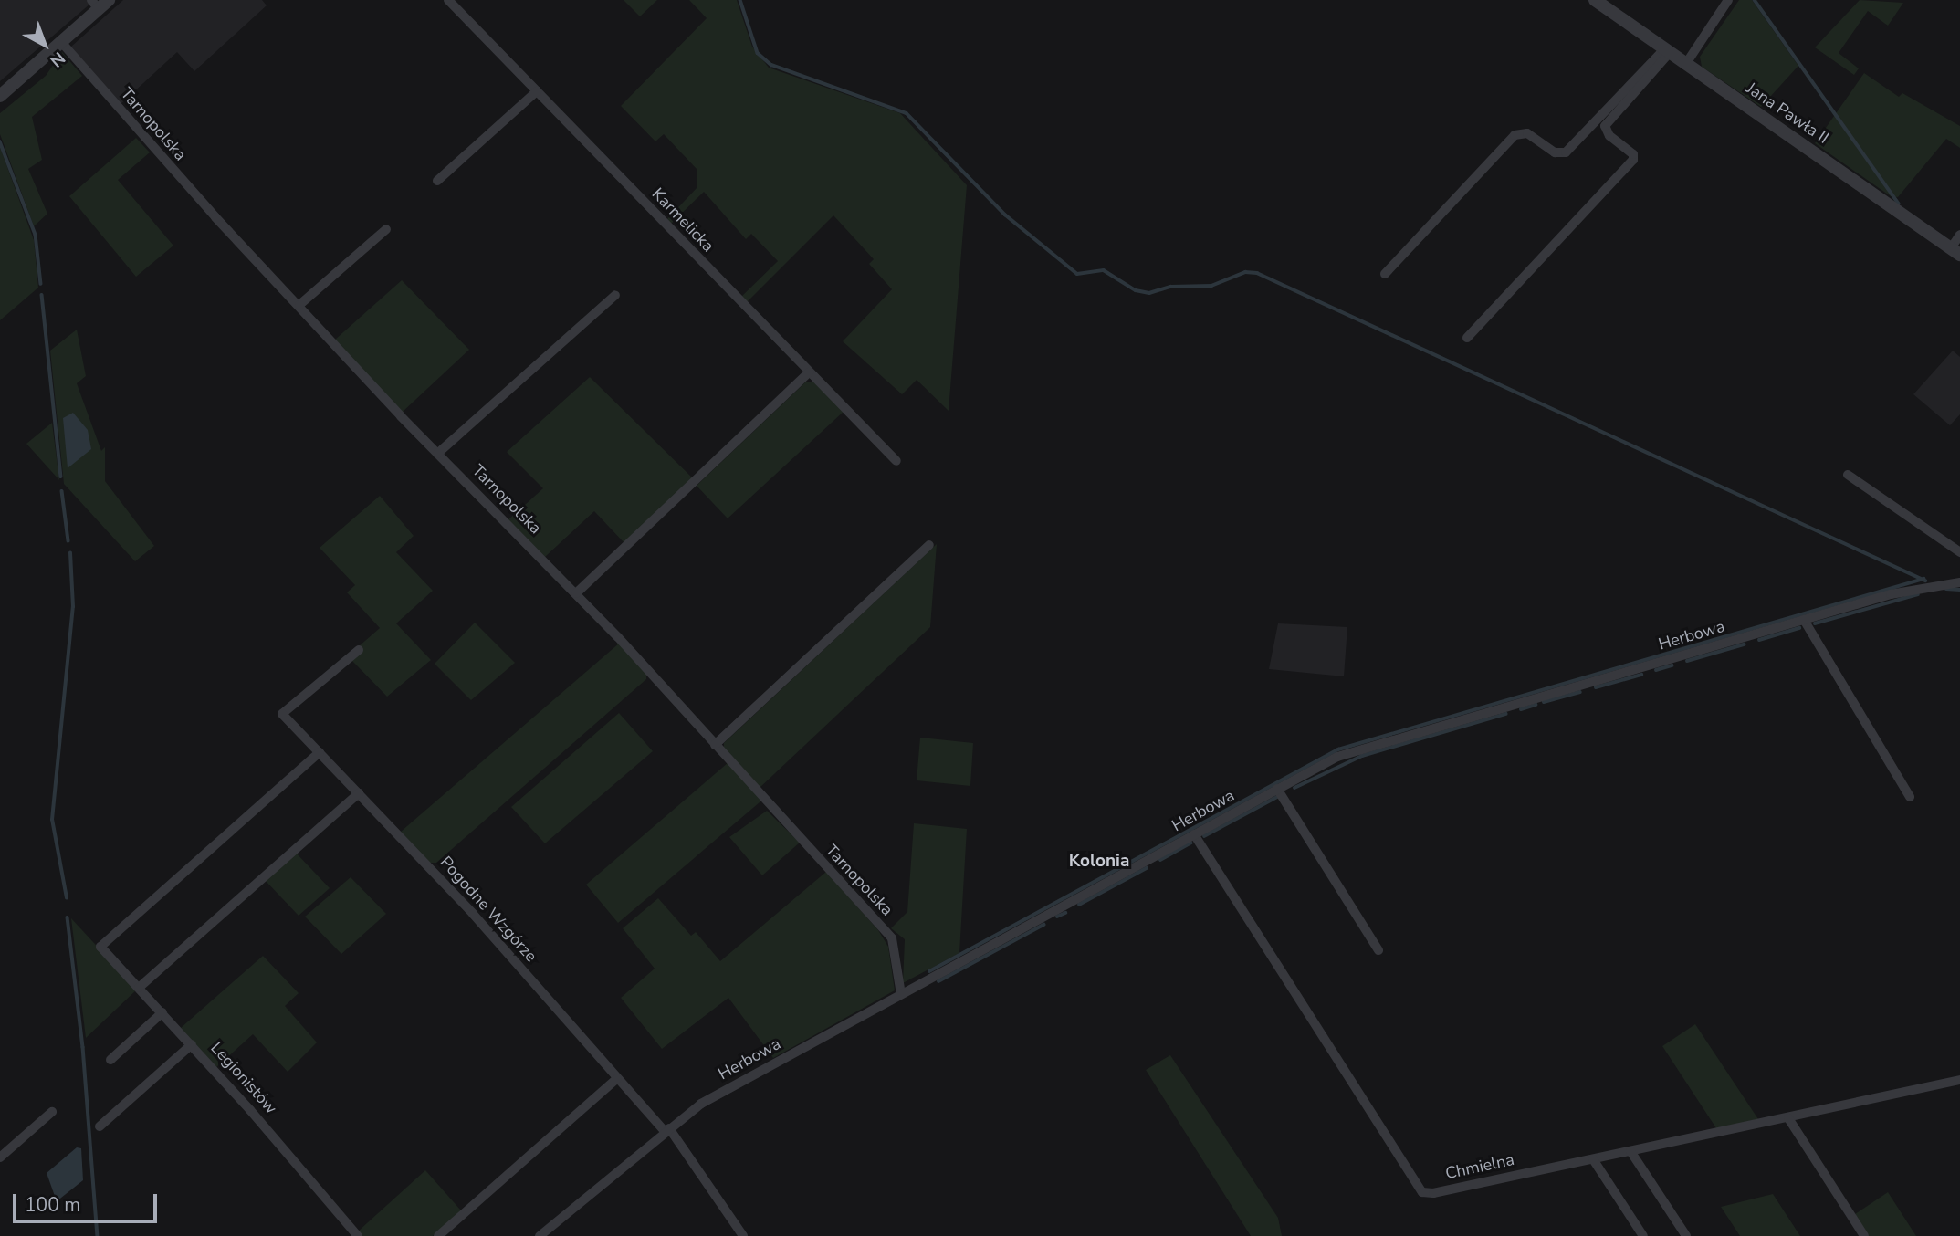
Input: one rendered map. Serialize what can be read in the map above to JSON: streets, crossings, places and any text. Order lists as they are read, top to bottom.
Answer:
{
  "streets": {
    "street": [
      "Jana Pawła II",
      "Tarnopolska",
      "Karmelicka",
      "Herbowa",
      "Pogodne Wzgórze",
      "Legionistów",
      "Chmielna"
    ]
  },
  "crossings": [
    ["Tarnopolska", "Herbowa"],
    ["Herbowa", "Pogodne Wzgórze"],
    ["Herbowa", "Chmielna"],
    ["Pogodne Wzgórze", "Legionistów"]
  ],
  "districts": ["Kolonia"],
  "scale_bar": "100 m",
  "north": "bottom right"
}
